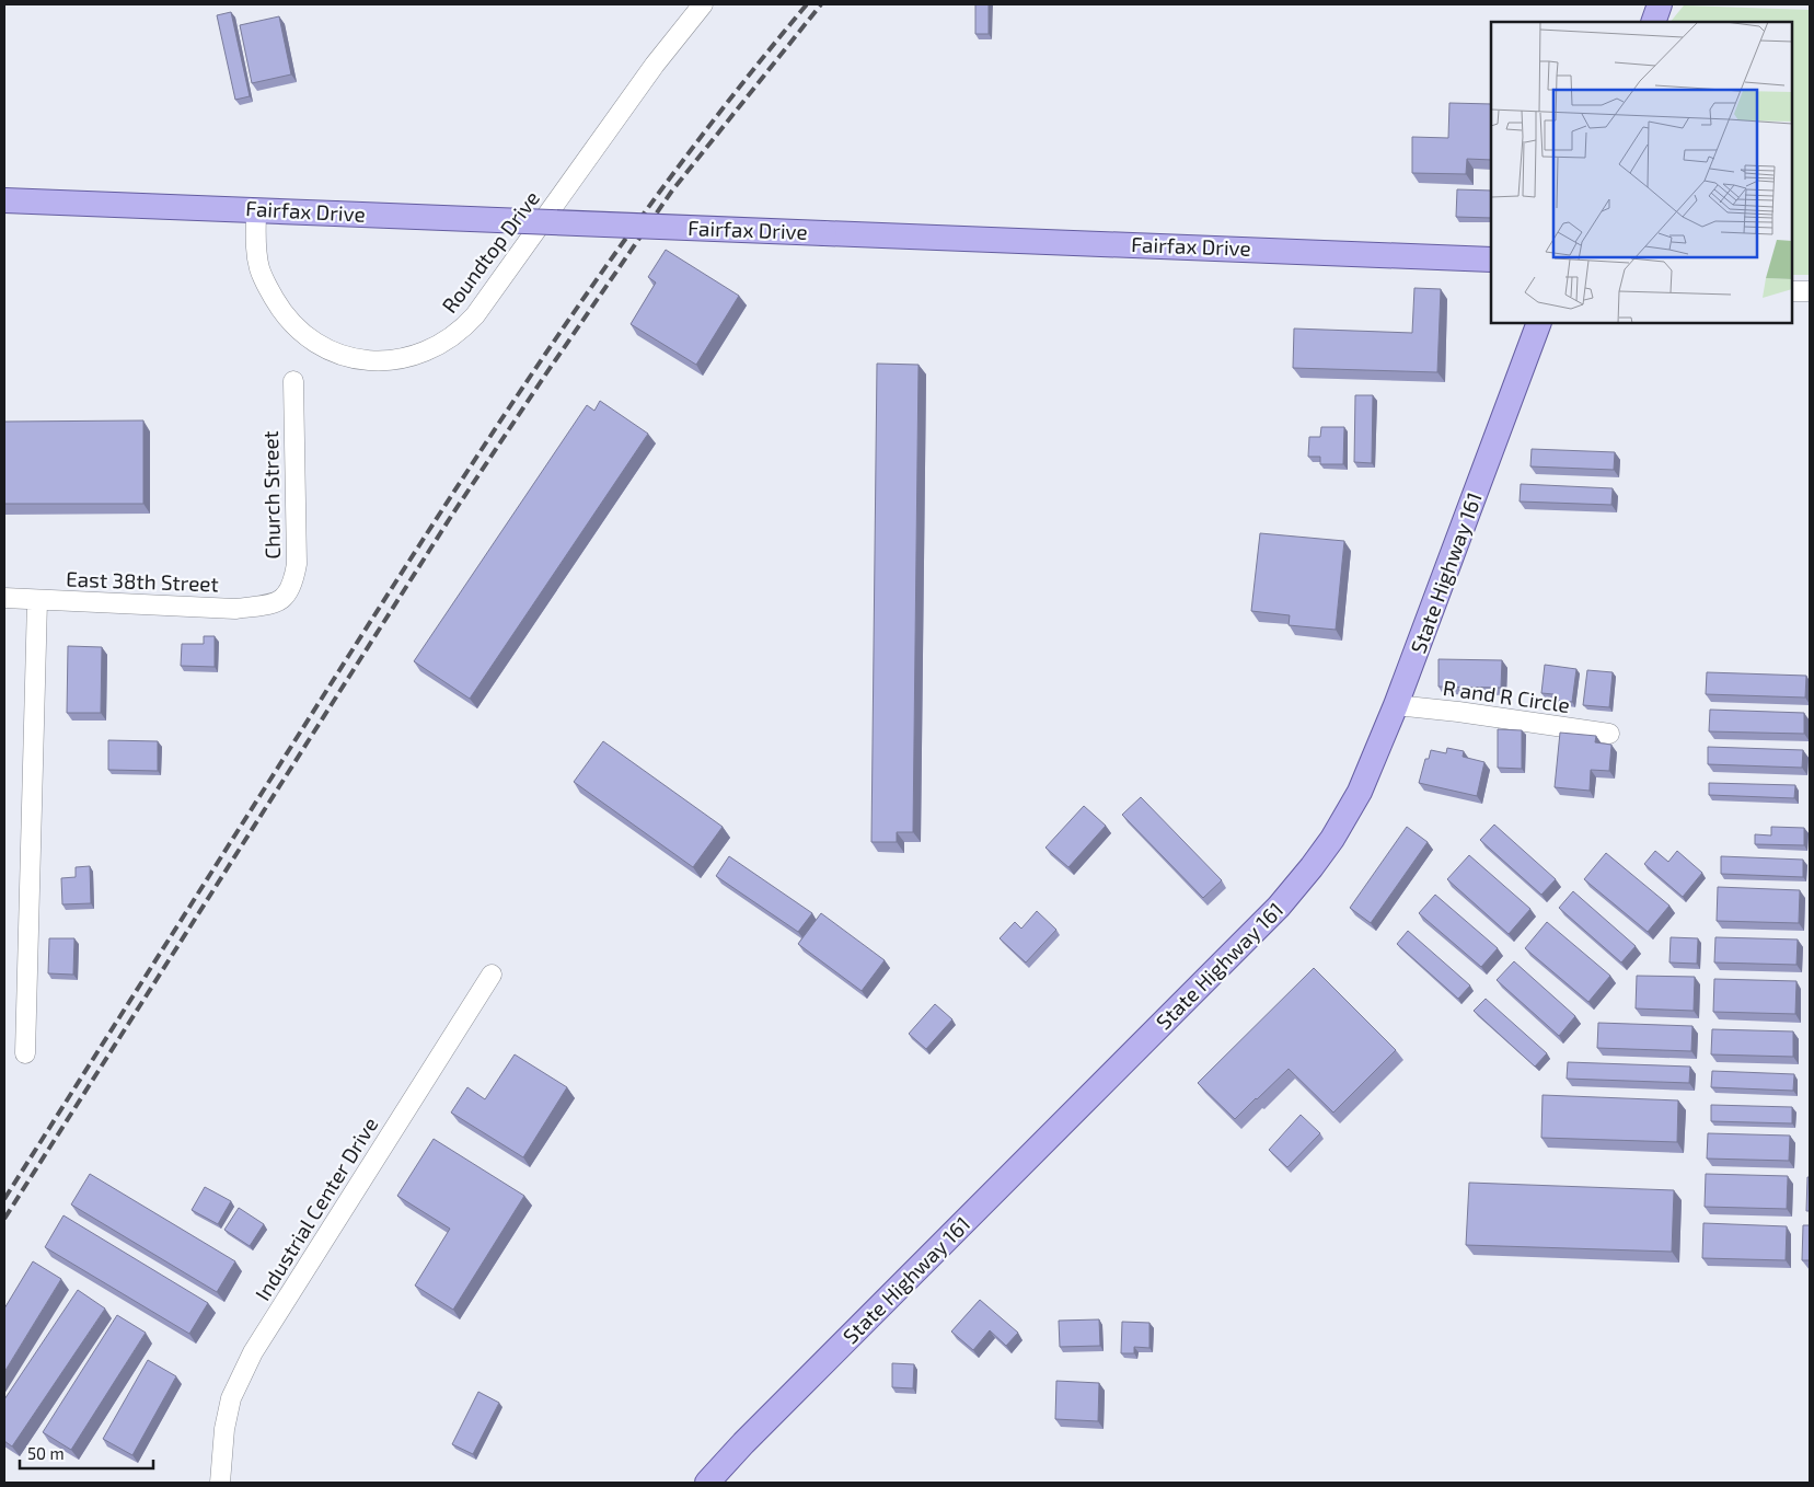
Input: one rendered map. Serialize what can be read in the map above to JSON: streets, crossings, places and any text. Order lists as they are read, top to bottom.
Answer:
{
  "streets": {
    "main road": ["Fairfax Drive", "State Highway 161"],
    "street": [
      "Roundtop Drive",
      "Church Street",
      "East 38th Street",
      "R and R Circle",
      "Industrial Center Drive"
    ]
  },
  "crossings": [
    ["Fairfax Drive", "Roundtop Drive"],
    ["Church Street", "East 38th Street"],
    ["State Highway 161", "R and R Circle"]
  ],
  "scale_bar": "50 m"
}
